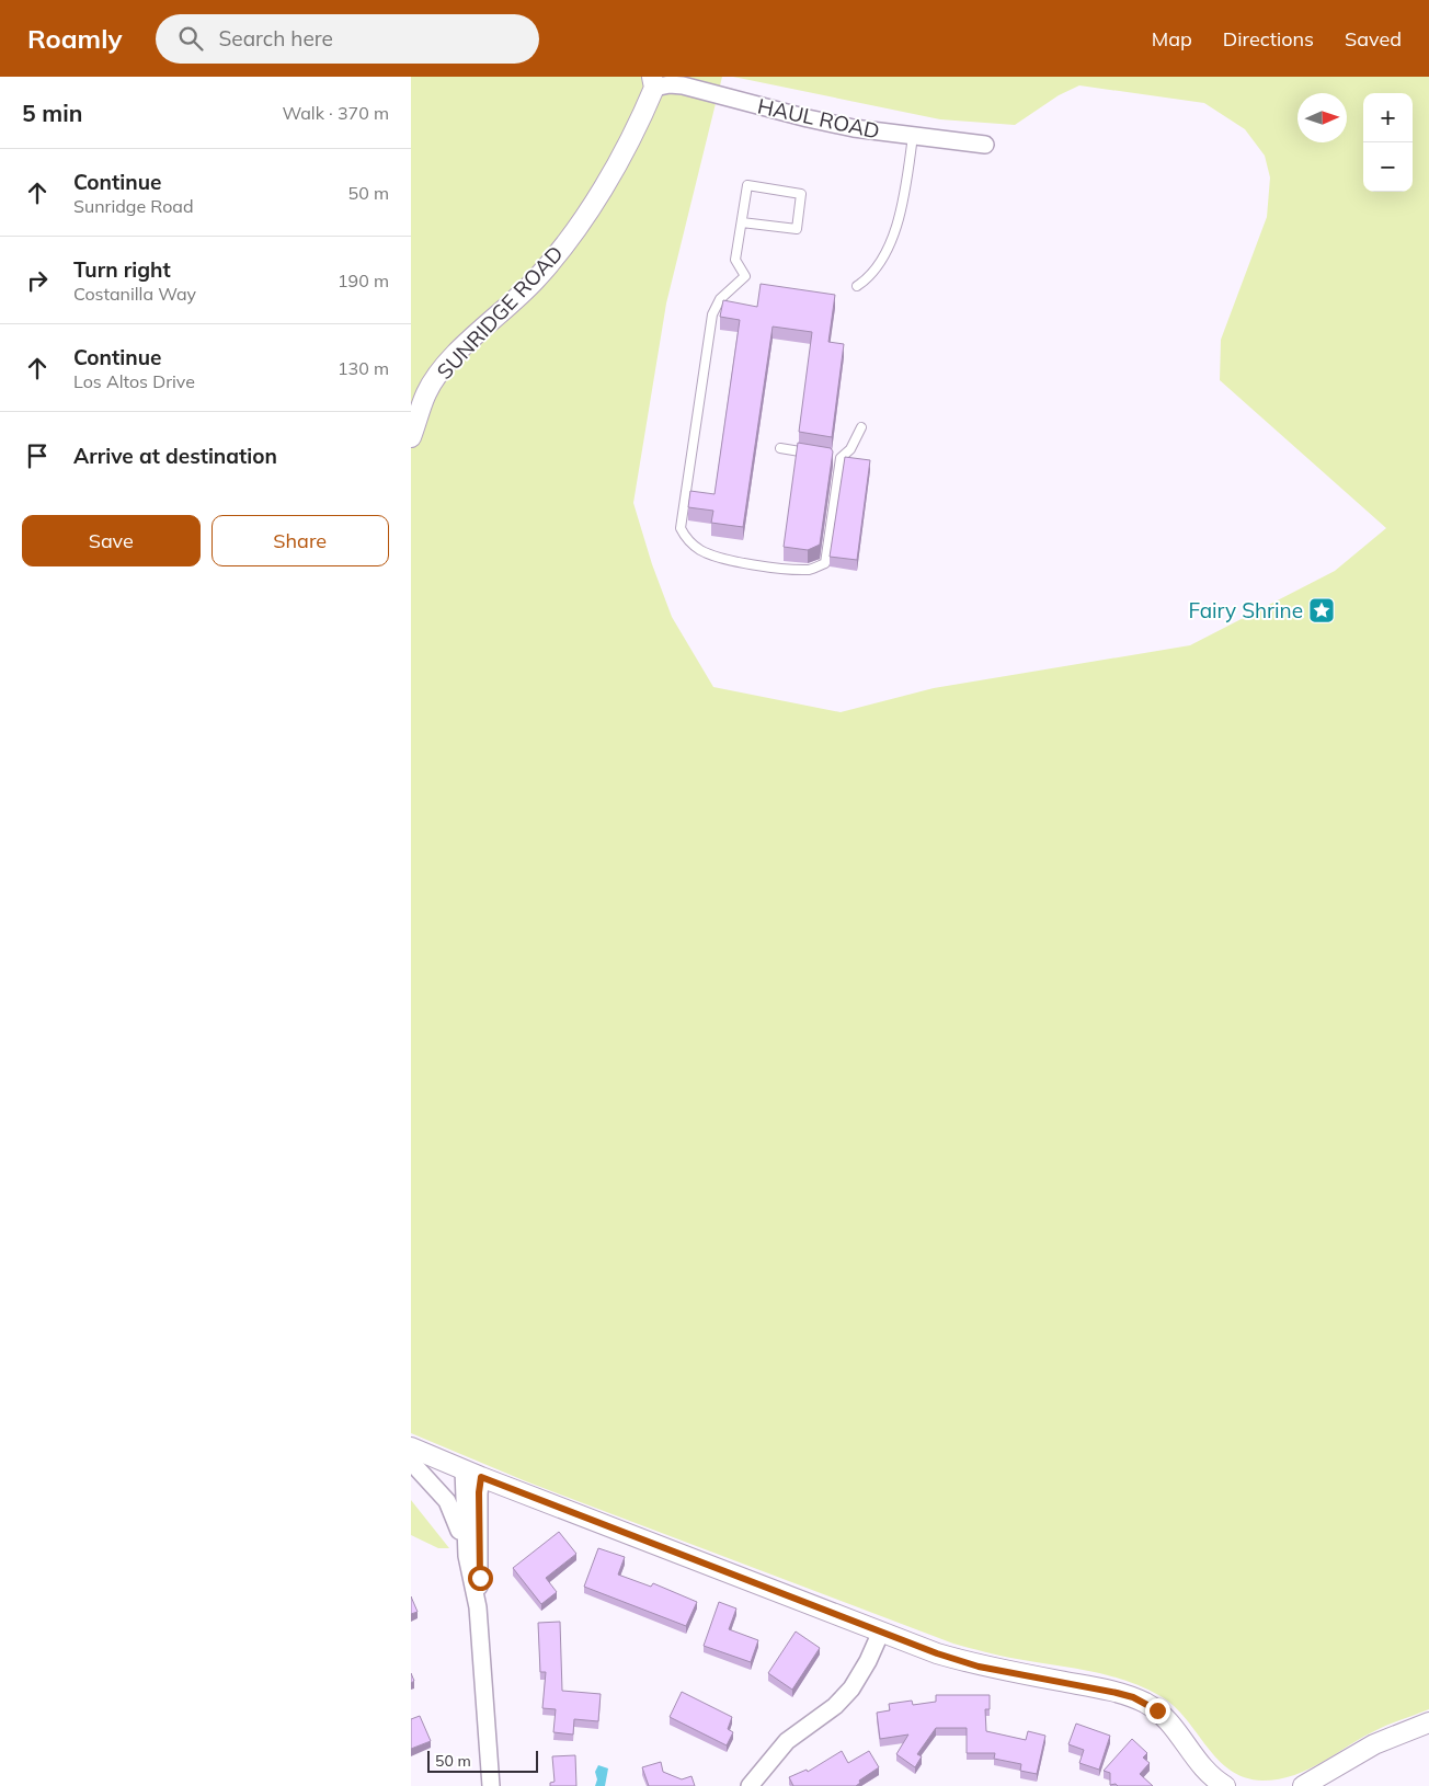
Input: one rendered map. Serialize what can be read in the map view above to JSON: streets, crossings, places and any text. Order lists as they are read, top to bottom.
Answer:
{
  "streets": {
    "street": ["HAUL ROAD", "SUNRIDGE ROAD"]
  },
  "crossings": [
    ["HAUL ROAD", "SUNRIDGE ROAD"]
  ],
  "places": {
    "place": ["Fairy Shrine"]
  },
  "scale_bar": "50 m",
  "north": "right",
  "page": {
    "header": "Roamly",
    "search": "Search here",
    "nav": ["Map", "Directions", "Saved"],
    "heading": ["5 min", "Walk · 370 m"],
    "map_buttons": ["+", "−"],
    "list": [
      ["Continue", "Sunridge Road", "50 m"],
      ["Turn right", "Costanilla Way", "190 m"],
      ["Continue", "Los Altos Drive", "130 m"],
      "Arrive at destination"
    ],
    "buttons": ["Save", "Share"],
    "scale": "50 m"
  }
}
